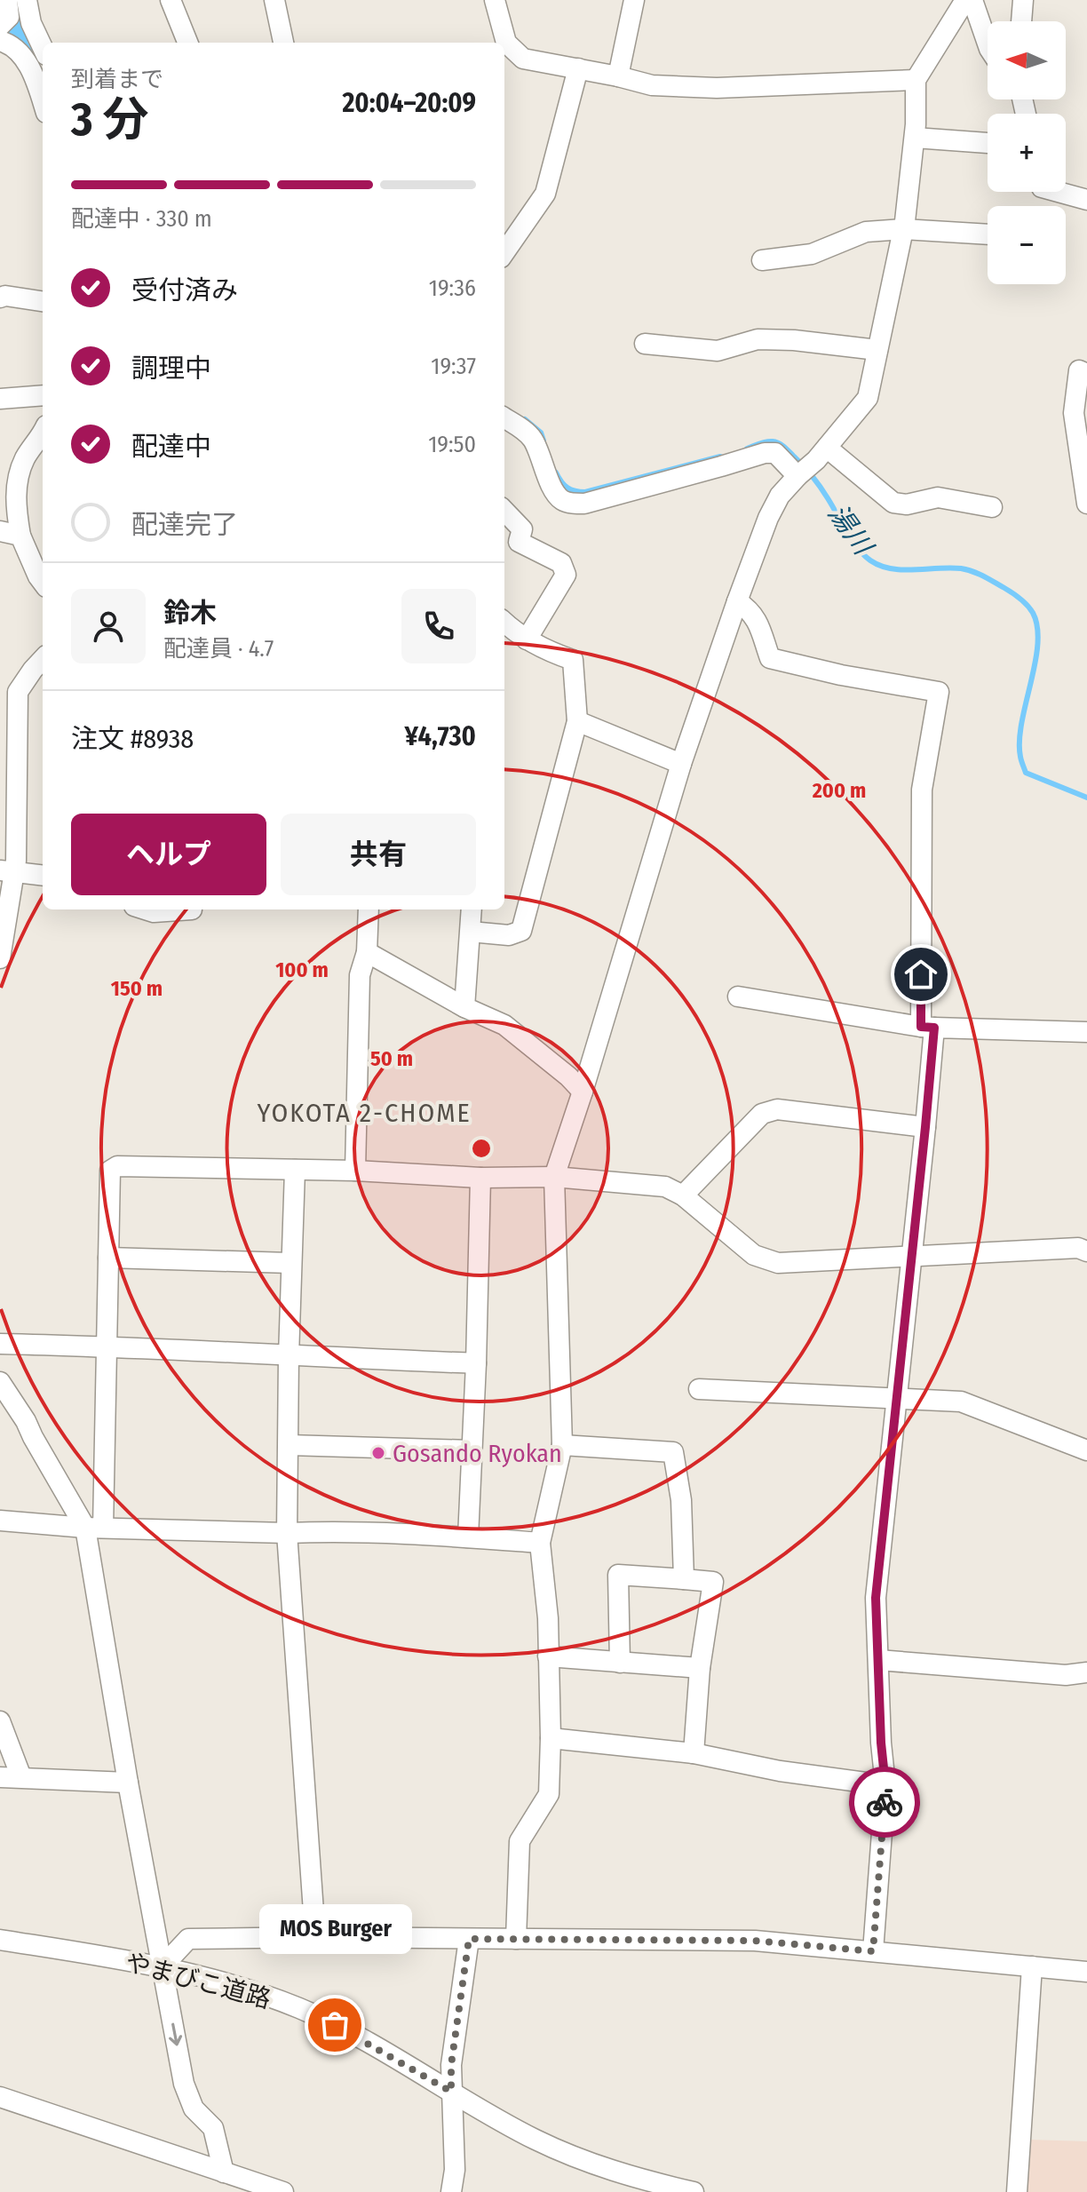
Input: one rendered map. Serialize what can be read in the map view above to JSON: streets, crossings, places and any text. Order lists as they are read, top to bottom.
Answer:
{
  "streets": {
    "street": ["やまびこ道路"]
  },
  "districts": ["YOKOTA 2-CHOME"],
  "water": ["湯川"],
  "places": ["Gosando Ryokan", "MOS Burger"],
  "north": "left",
  "page": {
    "map_buttons": ["+", "−"],
    "heading": ["3 分", "到着まで", "20:04–20:09"],
    "panel": [
      "鈴木",
      "配達員 · 4.7",
      "注文 #8938",
      "¥4,730"
    ],
    "bar": "配達中 · 330 m",
    "list": [
      ["受付済み", "19:36"],
      ["調理中", "19:37"],
      ["配達中", "19:50"],
      "配達完了"
    ],
    "buttons": ["ヘルプ", "共有"],
    "bubble": "MOS Burger"
  },
  "rings": [
    "200 m",
    "100 m",
    "150 m",
    "50 m"
  ]
}
